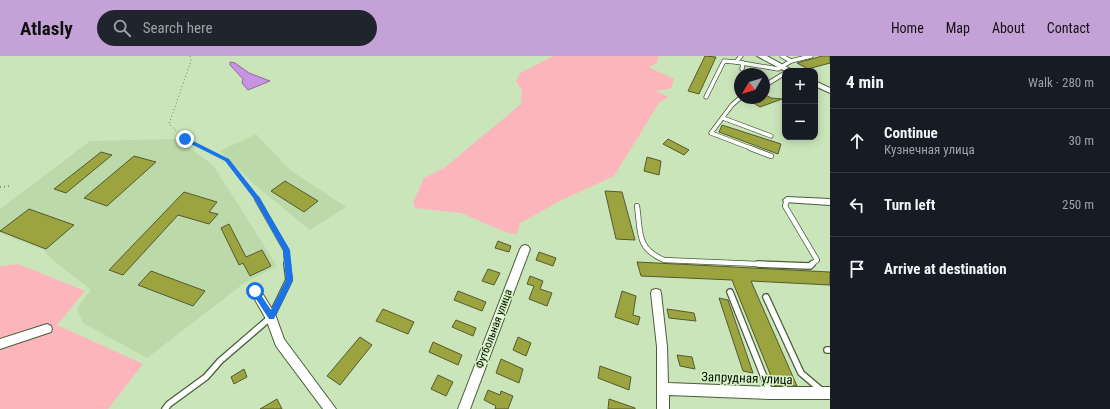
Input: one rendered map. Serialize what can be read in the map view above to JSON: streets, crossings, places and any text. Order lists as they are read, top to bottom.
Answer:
{
  "streets": {
    "street": ["Футбольная улица", "Запрудная улица"]
  },
  "north": "bottom left",
  "page": {
    "header": "Atlasly",
    "search": "Search here",
    "nav": [
      "Home",
      "Map",
      "About",
      "Contact"
    ],
    "heading": ["4 min", "Walk · 280 m"],
    "map_buttons": ["+", "−"],
    "list": [
      ["Continue", "Кузнечная улица", "30 m"],
      ["Turn left", "250 m"],
      "Arrive at destination"
    ]
  }
}
